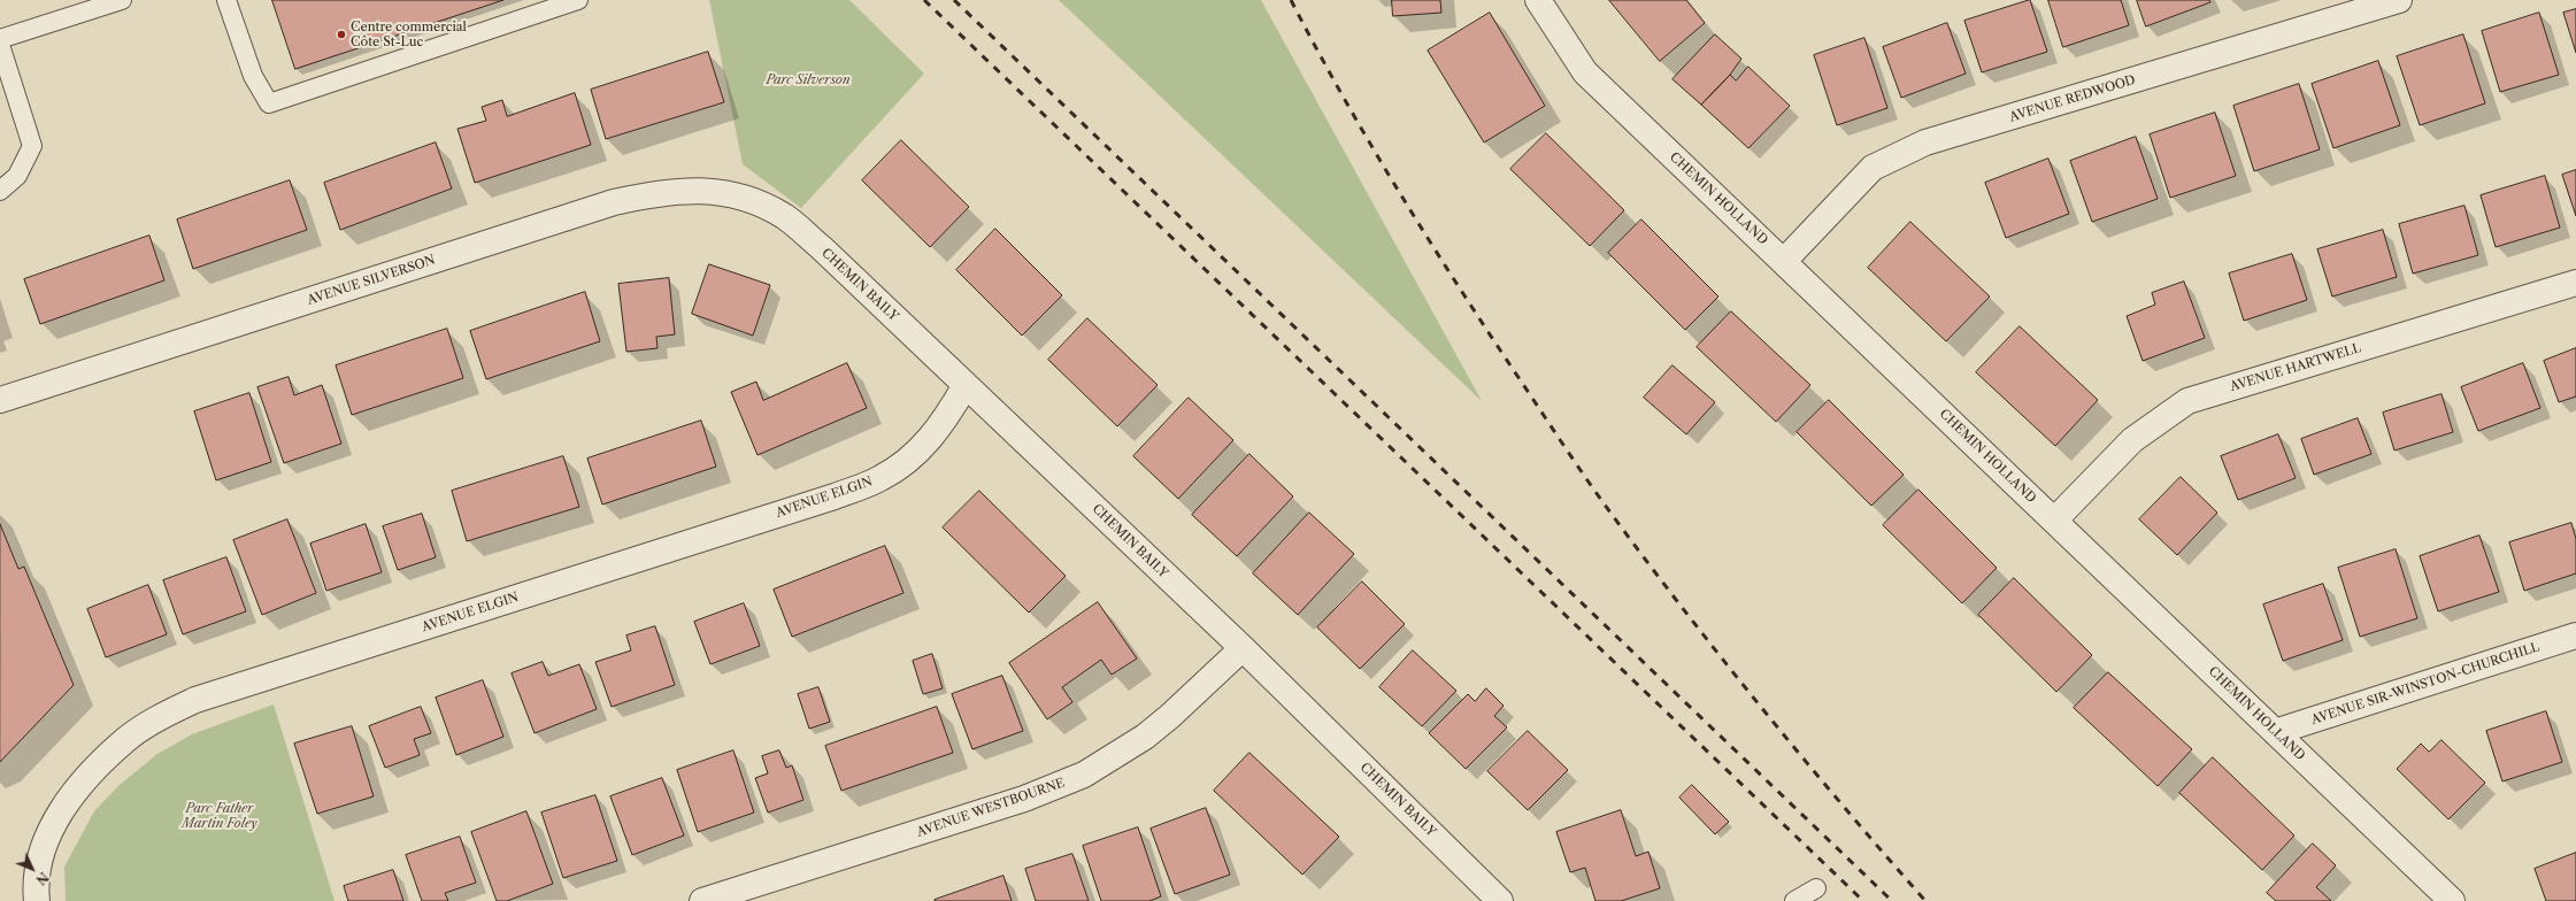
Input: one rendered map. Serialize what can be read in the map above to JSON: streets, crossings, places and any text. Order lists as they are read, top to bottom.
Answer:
{
  "streets": {
    "street": [
      "AVENUE REDWOOD",
      "CHEMIN HOLLAND",
      "AVENUE SILVERSON",
      "CHEMIN BAILY",
      "AVENUE HARTWELL",
      "AVENUE ELGIN",
      "AVENUE SIR-WINSTON-CHURCHILL",
      "AVENUE WESTBOURNE"
    ]
  },
  "crossings": [
    ["AVENUE REDWOOD", "CHEMIN HOLLAND"],
    ["CHEMIN HOLLAND", "AVENUE HARTWELL"],
    ["CHEMIN HOLLAND", "AVENUE SIR-WINSTON-CHURCHILL"],
    ["AVENUE SILVERSON", "CHEMIN BAILY"],
    ["CHEMIN BAILY", "AVENUE ELGIN"],
    ["CHEMIN BAILY", "AVENUE WESTBOURNE"]
  ],
  "parks": ["Parc Silverson", "Parc Father Martin Foley"],
  "places": ["Centre commercial Côte St-Luc"],
  "north": "bottom right"
}
